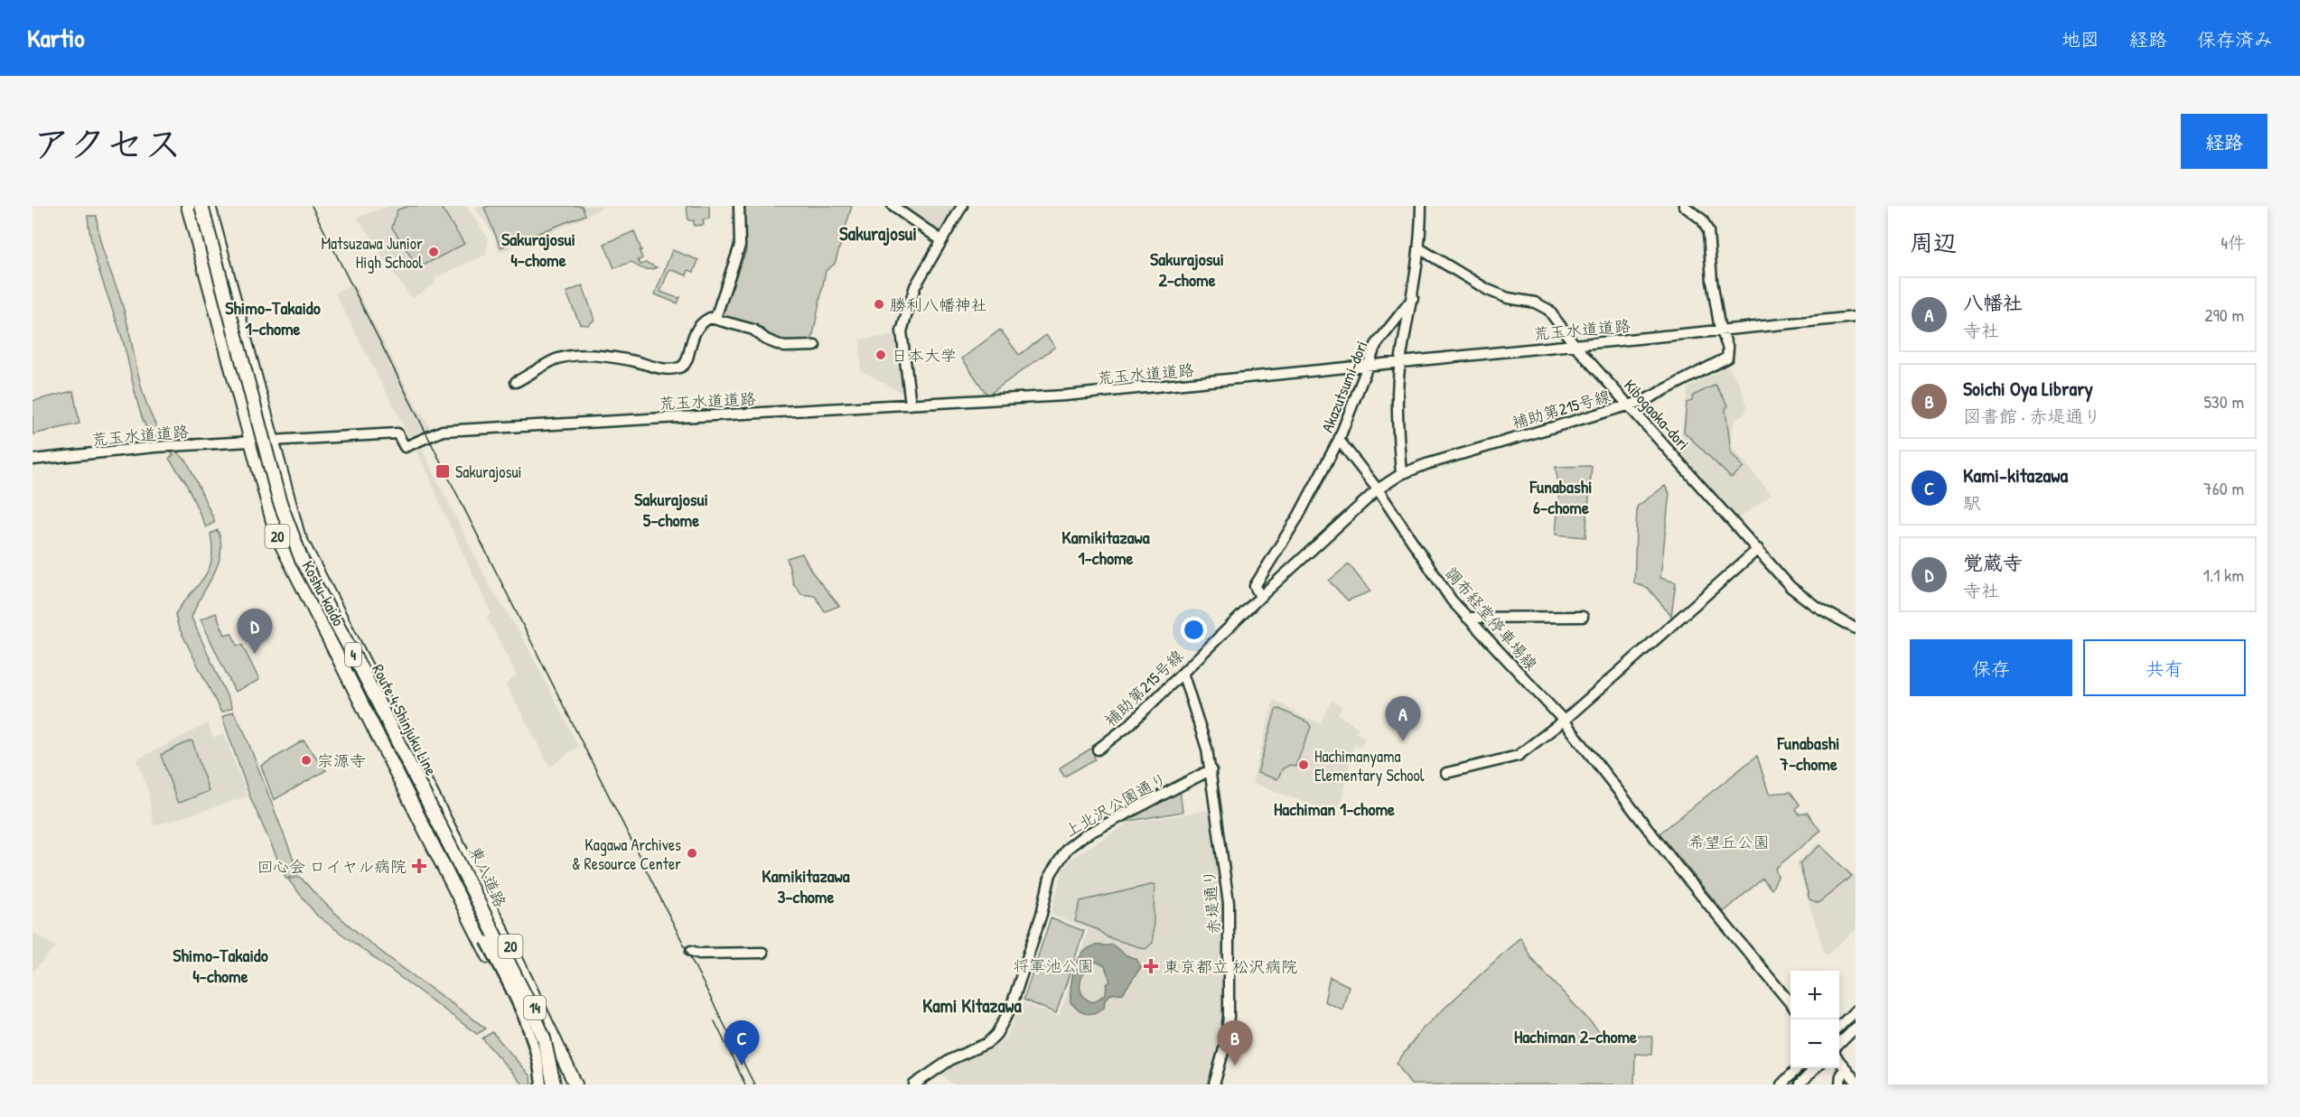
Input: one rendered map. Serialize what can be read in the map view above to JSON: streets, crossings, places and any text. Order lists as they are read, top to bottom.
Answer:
{
  "streets": {
    "highway": [
      "20",
      "Koshu-kaido",
      "4",
      "Route 4 Shinjuku Line"
    ],
    "street": [
      "荒玉水道道路",
      "Akazutsumi-dori",
      "補助第215号線",
      "Kibogaoka-dori",
      "調布経堂停車場線",
      "上北沢公園通り",
      "東八道路",
      "赤堤通り",
      "14"
    ]
  },
  "crossings": [
    ["荒玉水道道路", "Akazutsumi-dori"],
    ["荒玉水道道路", "補助第215号線"],
    ["荒玉水道道路", "Kibogaoka-dori"],
    ["荒玉水道道路", "Koshu-kaido"],
    ["Akazutsumi-dori", "補助第215号線"],
    ["Akazutsumi-dori", "調布経堂停車場線"],
    ["補助第215号線", "Kibogaoka-dori"],
    ["補助第215号線", "赤堤通り"],
    ["Koshu-kaido", "Route 4 Shinjuku Line"],
    ["Koshu-kaido", "東八道路"],
    ["Route 4 Shinjuku Line", "東八道路"],
    ["上北沢公園通り", "赤堤通り"]
  ],
  "districts": [
    "Sakurajosui",
    "Sakurajosui 4-chome",
    "Sakurajosui 2-chome",
    "Shimo-Takaido 1-chome",
    "Funabashi 6-chome",
    "Sakurajosui 5-chome",
    "Kamikitazawa 1-chome",
    "Funabashi 7-chome",
    "Hachiman 1-chome",
    "Kamikitazawa 3-chome",
    "Shimo-Takaido 4-chome",
    "Kami Kitazawa",
    "Hachiman 2-chome"
  ],
  "parks": ["希望丘公園", "将軍池公園"],
  "places": {
    "other": [
      "Matsuzawa Junior High School",
      "勝利八幡神社",
      "日本大学",
      "宗源寺",
      "Hachimanyama Elementary School",
      "Kagawa Archives & Resource Center"
    ],
    "transit": ["Sakurajosui"],
    "health": ["回心会 ロイヤル病院", "東京都立 松沢病院"]
  },
  "page": {
    "header": "Kartio",
    "nav": ["地図", "経路", "保存済み"],
    "title": "アクセス",
    "buttons": [
      "経路",
      ["保存", "共有"]
    ],
    "heading": ["周辺", "4件"],
    "list": [
      {
        "mark": "A",
        "name": "八幡社",
        "note": "寺社",
        "value": "290 m"
      },
      {
        "mark": "B",
        "name": "Soichi Oya Library",
        "note": "図書館 · 赤堤通り",
        "value": "530 m"
      },
      {
        "mark": "C",
        "name": "Kami-kitazawa",
        "note": "駅",
        "value": "760 m"
      },
      {
        "mark": "D",
        "name": "覚蔵寺",
        "note": "寺社",
        "value": "1.1 km"
      }
    ],
    "pins": [
      "D",
      "A",
      "B",
      "C"
    ],
    "map_buttons": ["+", "−"]
  }
}
